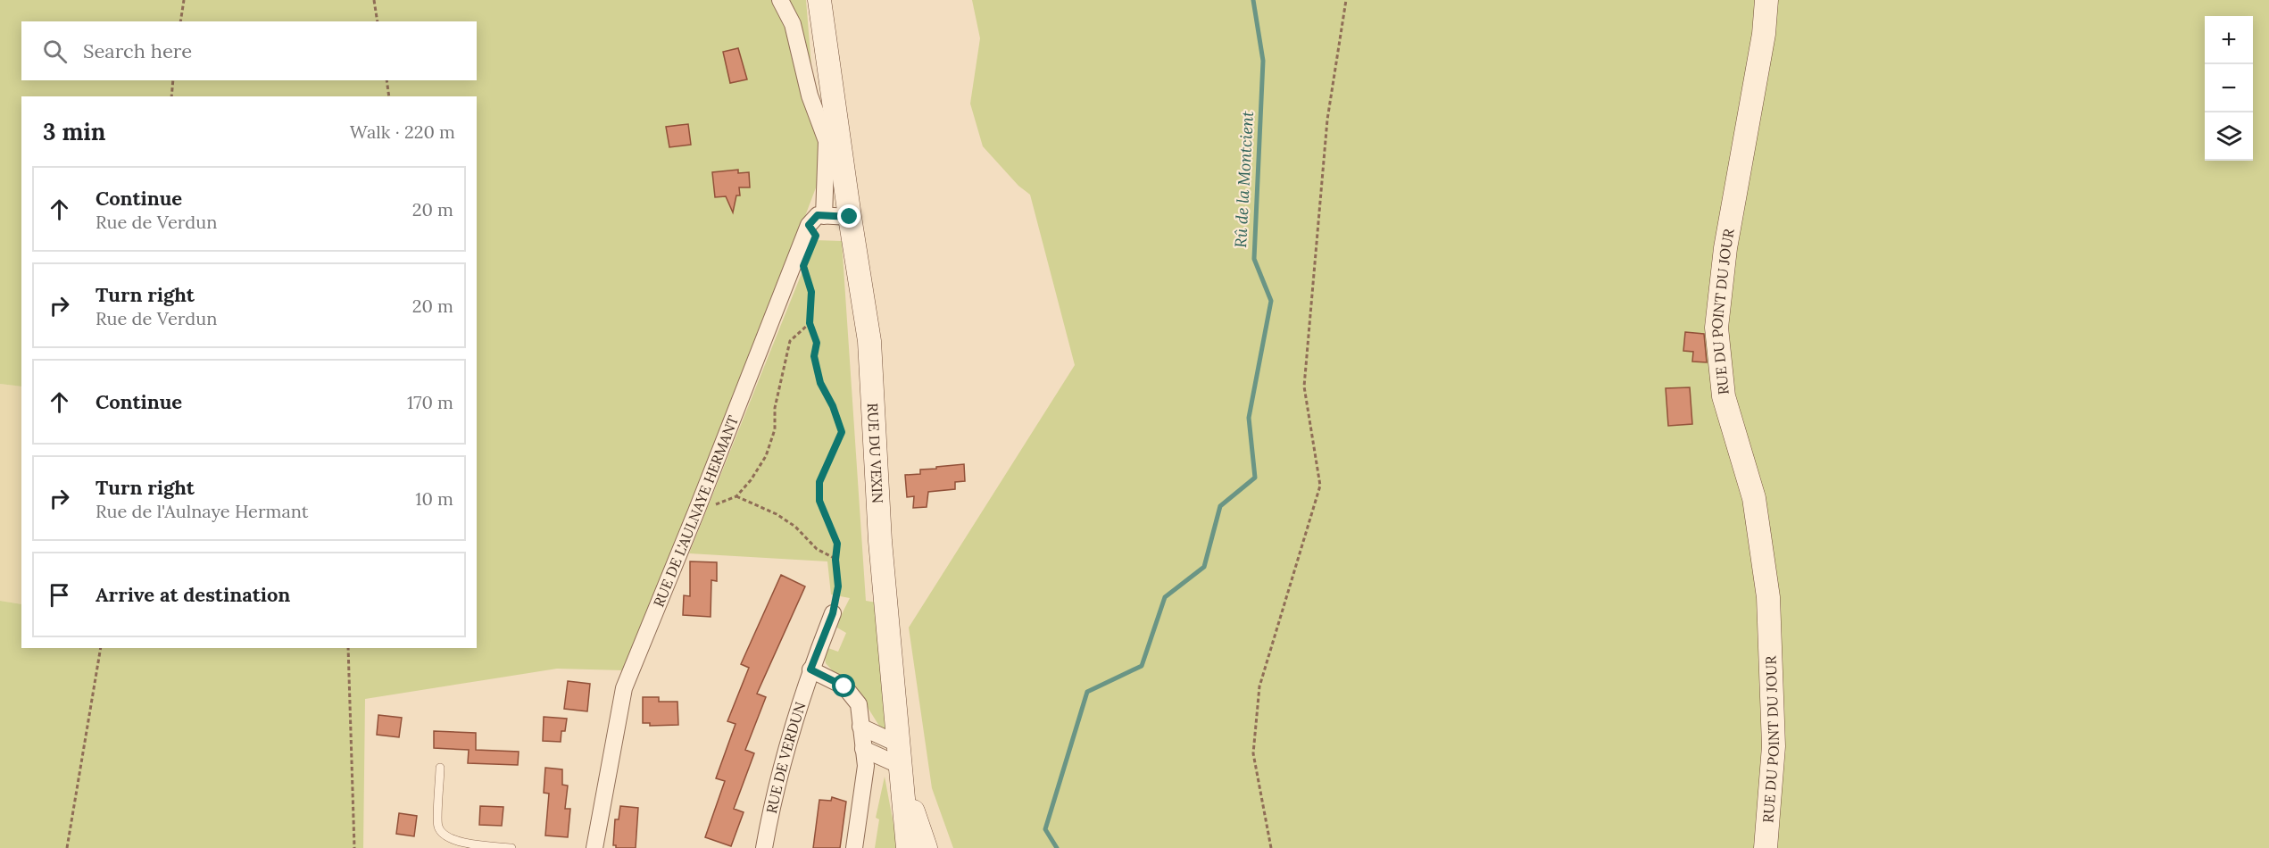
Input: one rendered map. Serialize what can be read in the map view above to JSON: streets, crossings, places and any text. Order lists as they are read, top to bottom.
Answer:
{
  "streets": {
    "main road": ["RUE DU POINT DU JOUR", "RUE DU VEXIN"],
    "street": ["RUE DE L'AULNAYE HERMANT", "RUE DE VERDUN"]
  },
  "water": ["Rû de la Montcient"],
  "page": {
    "map_buttons": ["+", "−"],
    "search": "Search here",
    "heading": ["3 min", "Walk · 220 m"],
    "list": [
      ["Continue", "Rue de Verdun", "20 m"],
      ["Turn right", "Rue de Verdun", "20 m"],
      ["Continue", "170 m"],
      ["Turn right", "Rue de l'Aulnaye Hermant", "10 m"],
      "Arrive at destination"
    ]
  }
}
